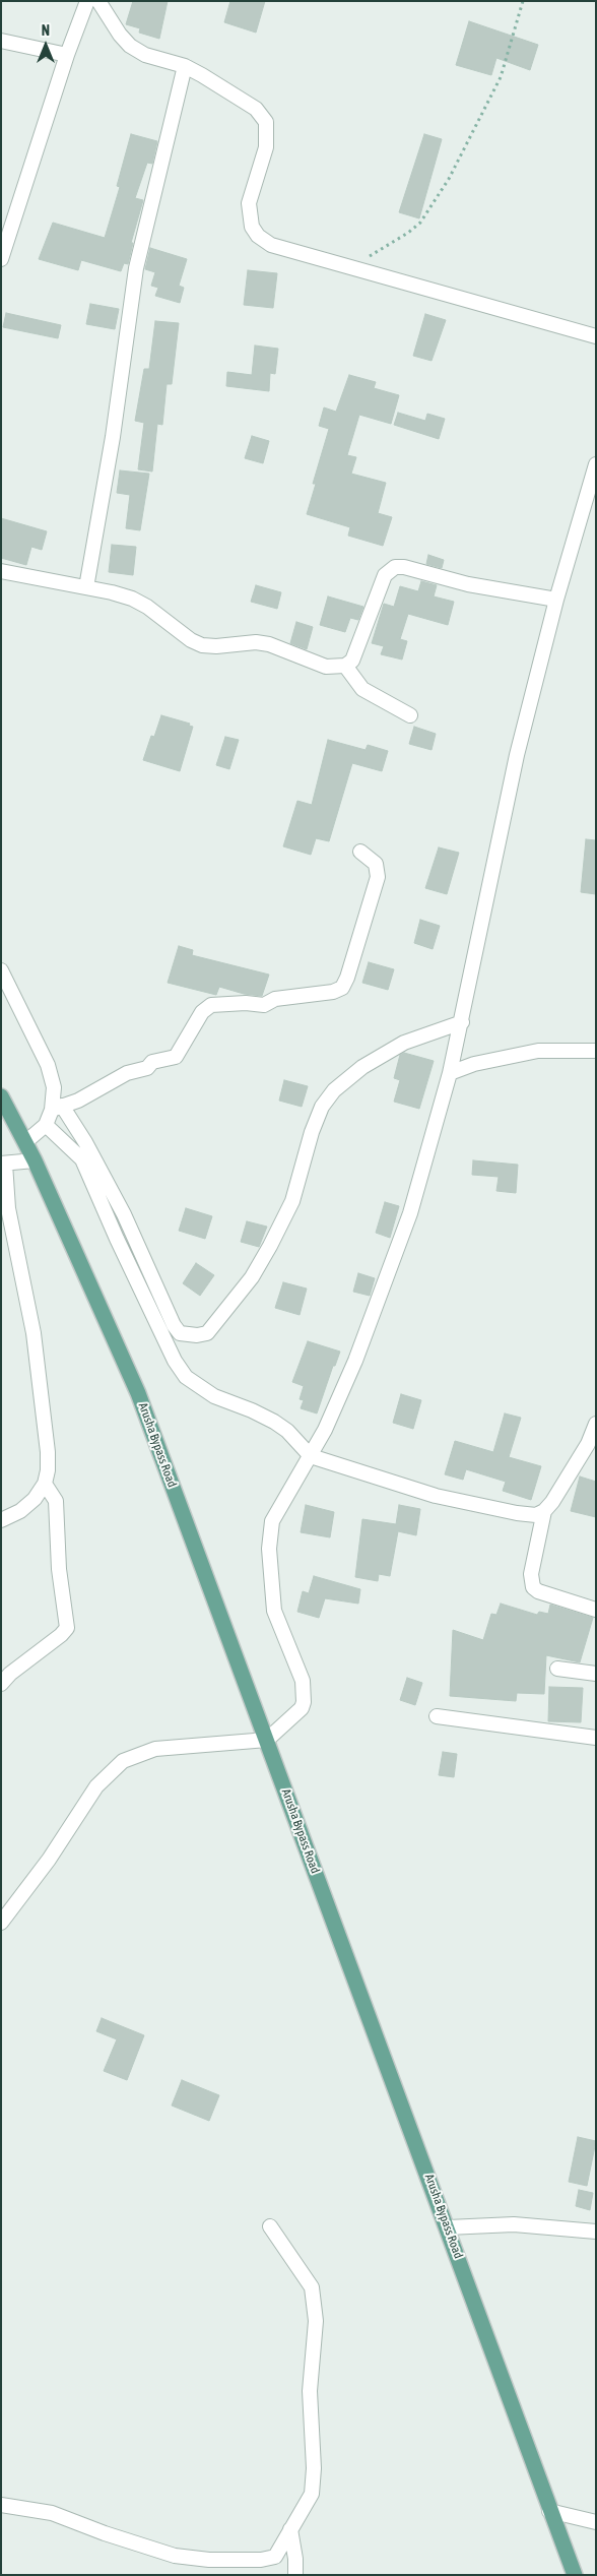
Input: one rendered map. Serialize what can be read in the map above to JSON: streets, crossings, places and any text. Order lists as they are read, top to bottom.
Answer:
{
  "streets": {
    "main road": ["Arusha Bypass Road"]
  },
  "north": "top"
}
